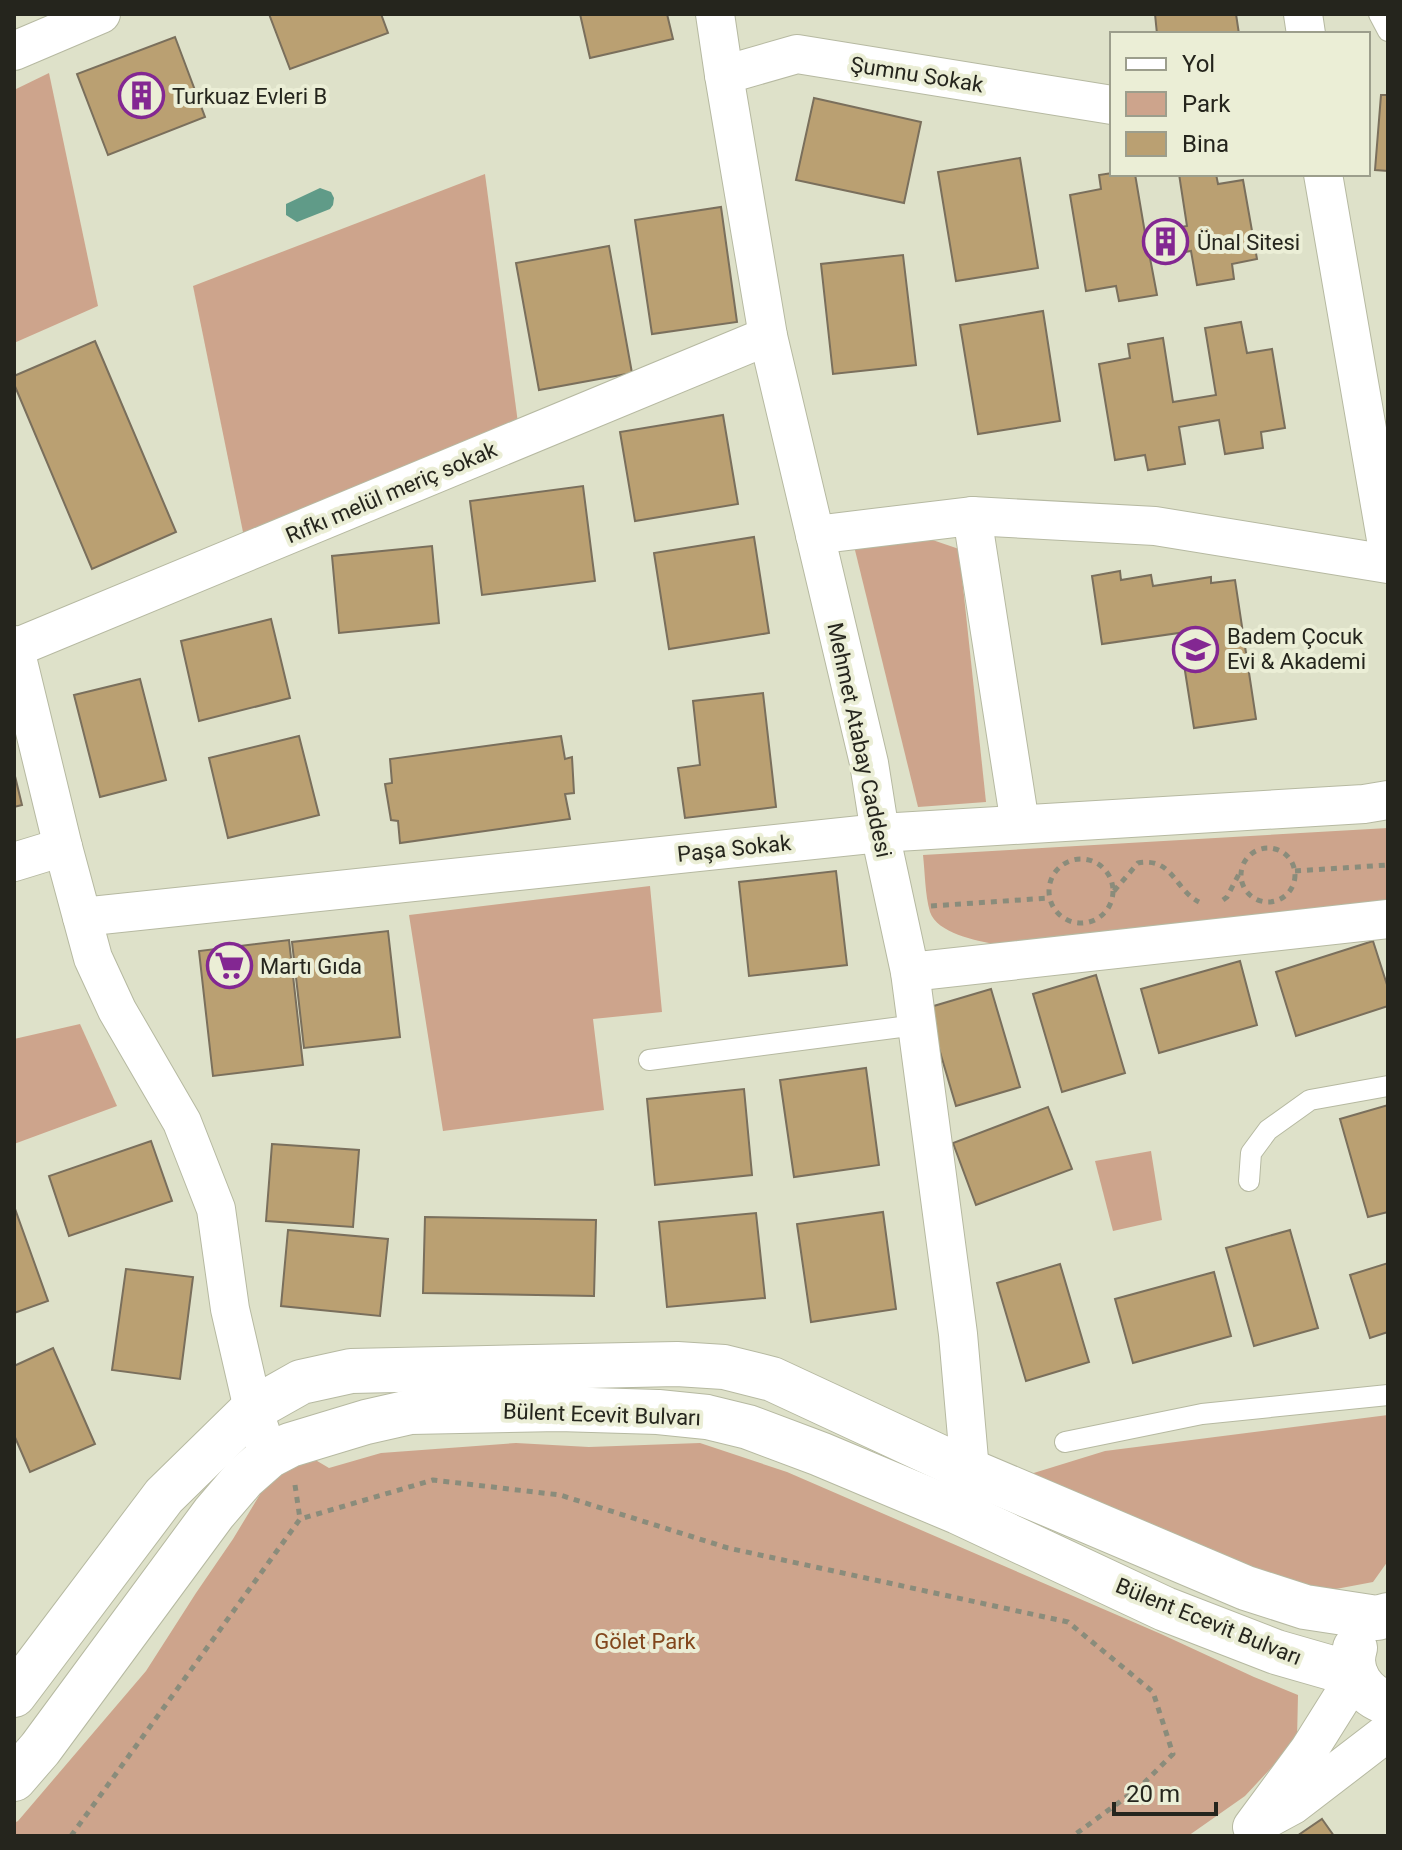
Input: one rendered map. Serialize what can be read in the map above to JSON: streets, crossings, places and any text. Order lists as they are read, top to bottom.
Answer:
{
  "streets": {
    "main road": ["Bülent Ecevit Bulvarı"],
    "street": [
      "Şumnu Sokak",
      "Rıfkı melül meriç sokak",
      "Mehmet Atabay Caddesi",
      "Paşa Sokak"
    ]
  },
  "crossings": [
    ["Şumnu Sokak", "Mehmet Atabay Caddesi"],
    ["Rıfkı melül meriç sokak", "Mehmet Atabay Caddesi"],
    ["Mehmet Atabay Caddesi", "Paşa Sokak"],
    ["Mehmet Atabay Caddesi", "Bülent Ecevit Bulvarı"]
  ],
  "parks": ["Gölet Park"],
  "places": {
    "building": ["Turkuaz Evleri B", "Ünal Sitesi"],
    "school or university": ["Badem Çocuk Evi & Akademi"],
    "supermarket": ["Martı Gıda"]
  },
  "legend": ["Yol", "Park", "Bina"],
  "scale_bar": "20 m"
}
